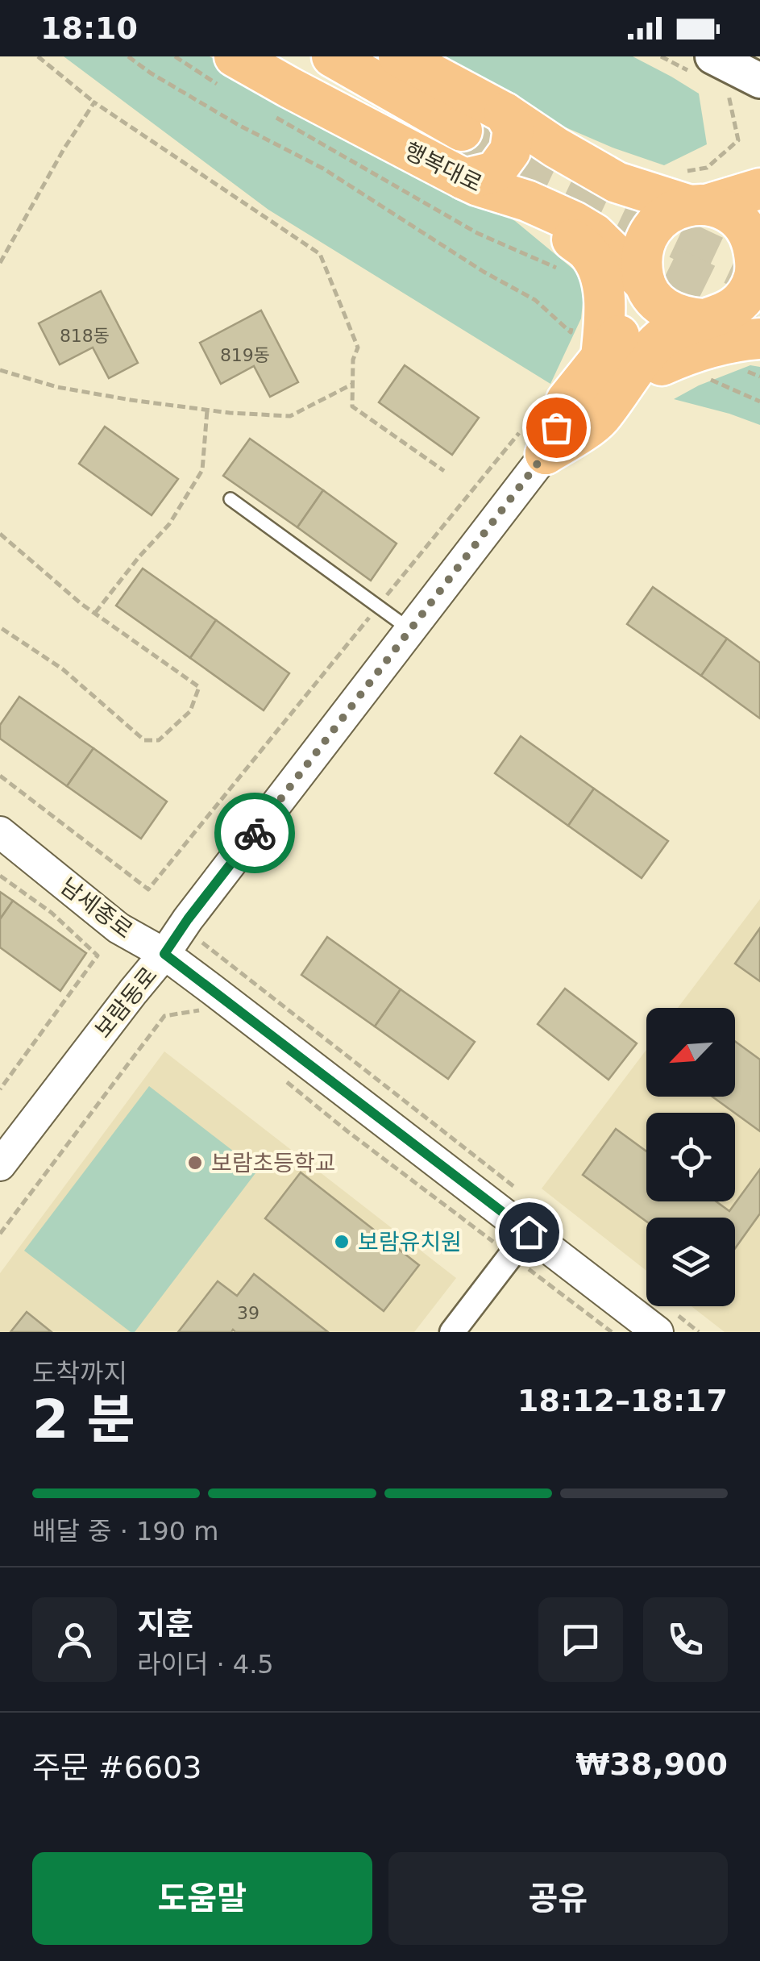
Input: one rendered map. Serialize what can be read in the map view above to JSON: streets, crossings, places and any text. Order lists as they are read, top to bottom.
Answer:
{
  "streets": {
    "highway": ["행복대로"],
    "street": ["남세종로", "보람동로"]
  },
  "crossings": [
    ["남세종로", "보람동로"]
  ],
  "places": ["보람초등학교", "보람유치원"],
  "house_numbers": ["818동", "819동", "39"],
  "north": "bottom left",
  "page": {
    "status": "18:10",
    "heading": ["2 분", "도착까지", "18:12–18:17"],
    "panel": [
      "지훈",
      "라이더 · 4.5",
      "주문 #6603",
      "₩38,900"
    ],
    "bar": "배달 중 · 190 m",
    "buttons": ["도움말", "공유"]
  }
}
